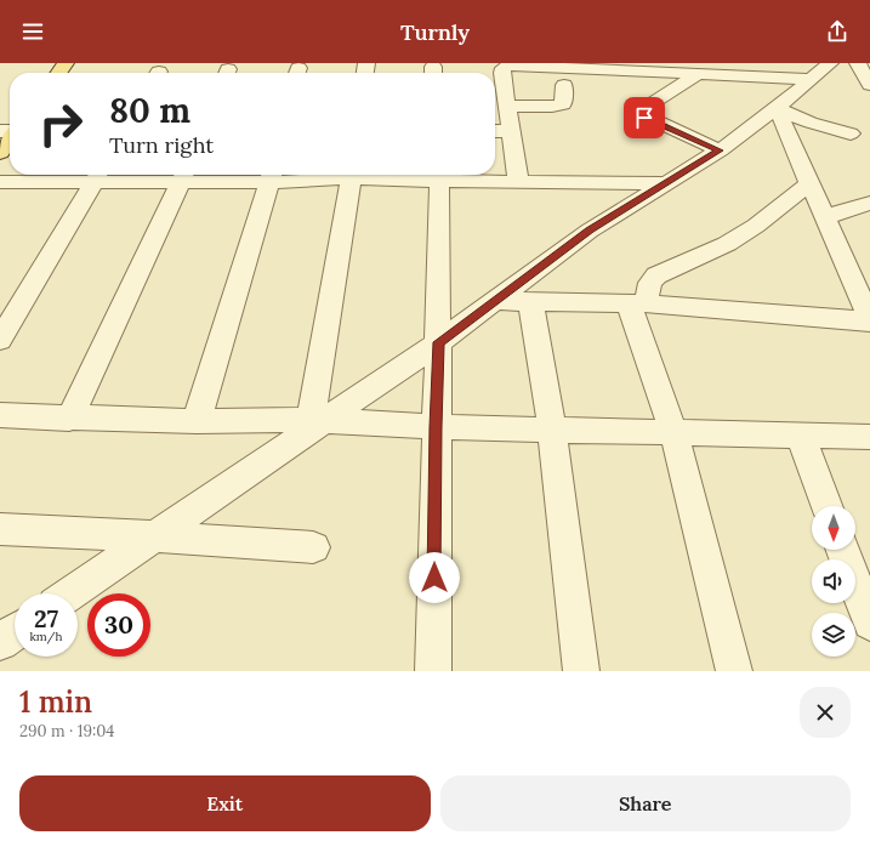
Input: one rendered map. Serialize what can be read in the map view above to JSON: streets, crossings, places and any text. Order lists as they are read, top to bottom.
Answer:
{
  "north": "bottom",
  "page": {
    "header": "Turnly",
    "turn": ["80 m", "Turn right"],
    "speed": "27 km/h",
    "limit": "30",
    "heading": ["1 min", "290 m · 19:04"],
    "buttons": ["Exit", "Share"]
  }
}
